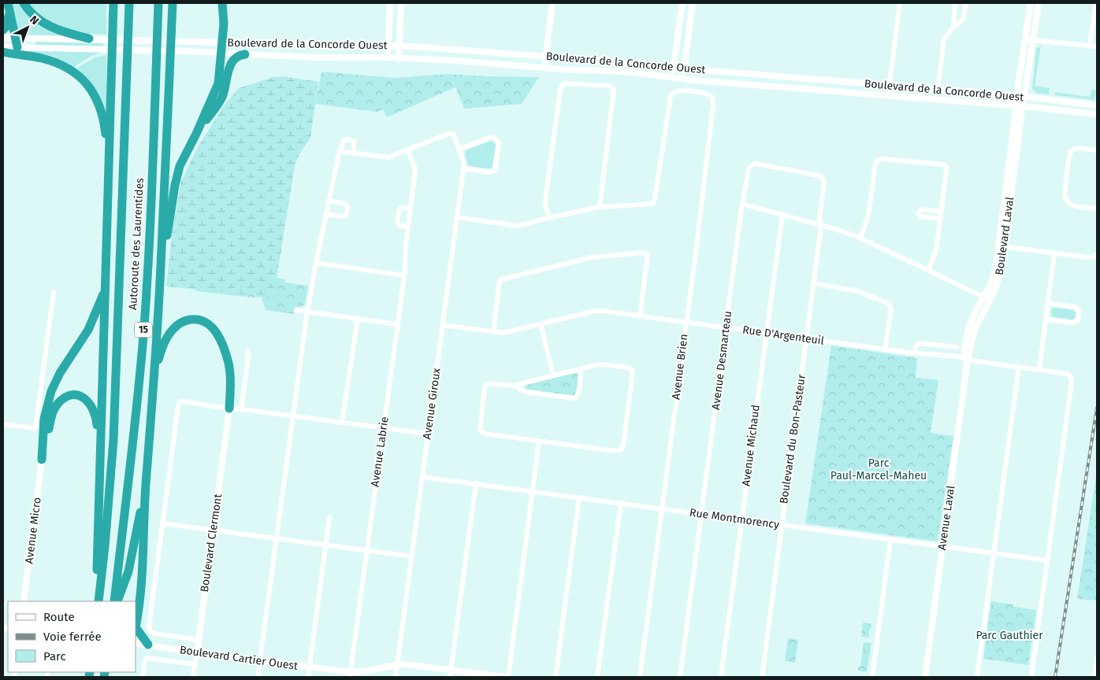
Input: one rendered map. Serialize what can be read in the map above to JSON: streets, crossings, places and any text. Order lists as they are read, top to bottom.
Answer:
{
  "streets": {
    "highway": ["Autoroute des Laurentides", "15"],
    "street": [
      "Boulevard de la Concorde Ouest",
      "Boulevard Laval",
      "Rue D'Argenteuil",
      "Avenue Desmarteau",
      "Avenue Brien",
      "Avenue Giroux",
      "Boulevard du Bon-Pasteur",
      "Avenue Michaud",
      "Avenue Labrie",
      "Avenue Laval",
      "Rue Montmorency",
      "Avenue Micro",
      "Boulevard Clermont",
      "Boulevard Cartier Ouest"
    ]
  },
  "crossings": [
    ["Boulevard de la Concorde Ouest", "Boulevard Laval"],
    ["Boulevard de la Concorde Ouest", "Autoroute des Laurentides"],
    ["Boulevard Laval", "Rue D'Argenteuil"],
    ["Boulevard Laval", "Avenue Laval"],
    ["Rue D'Argenteuil", "Avenue Desmarteau"],
    ["Rue D'Argenteuil", "Avenue Brien"],
    ["Rue D'Argenteuil", "Avenue Giroux"],
    ["Rue D'Argenteuil", "Boulevard du Bon-Pasteur"],
    ["Rue D'Argenteuil", "Avenue Michaud"],
    ["Rue D'Argenteuil", "Avenue Laval"],
    ["Rue D'Argenteuil", "Rue Montmorency"],
    ["Avenue Desmarteau", "Boulevard du Bon-Pasteur"],
    ["Avenue Desmarteau", "Rue Montmorency"],
    ["Avenue Brien", "Rue Montmorency"],
    ["Avenue Giroux", "Avenue Labrie"],
    ["Avenue Giroux", "Rue Montmorency"],
    ["Avenue Giroux", "Boulevard Cartier Ouest"],
    ["Boulevard du Bon-Pasteur", "Rue Montmorency"],
    ["Avenue Michaud", "Rue Montmorency"],
    ["Avenue Labrie", "Boulevard Cartier Ouest"],
    ["Avenue Laval", "Rue Montmorency"],
    ["Boulevard Clermont", "Boulevard Cartier Ouest"]
  ],
  "parks": ["Parc Paul-Marcel-Maheu", "Parc Gauthier"],
  "legend": ["Route", "Voie ferrée", "Parc"],
  "north": "top right"
}
